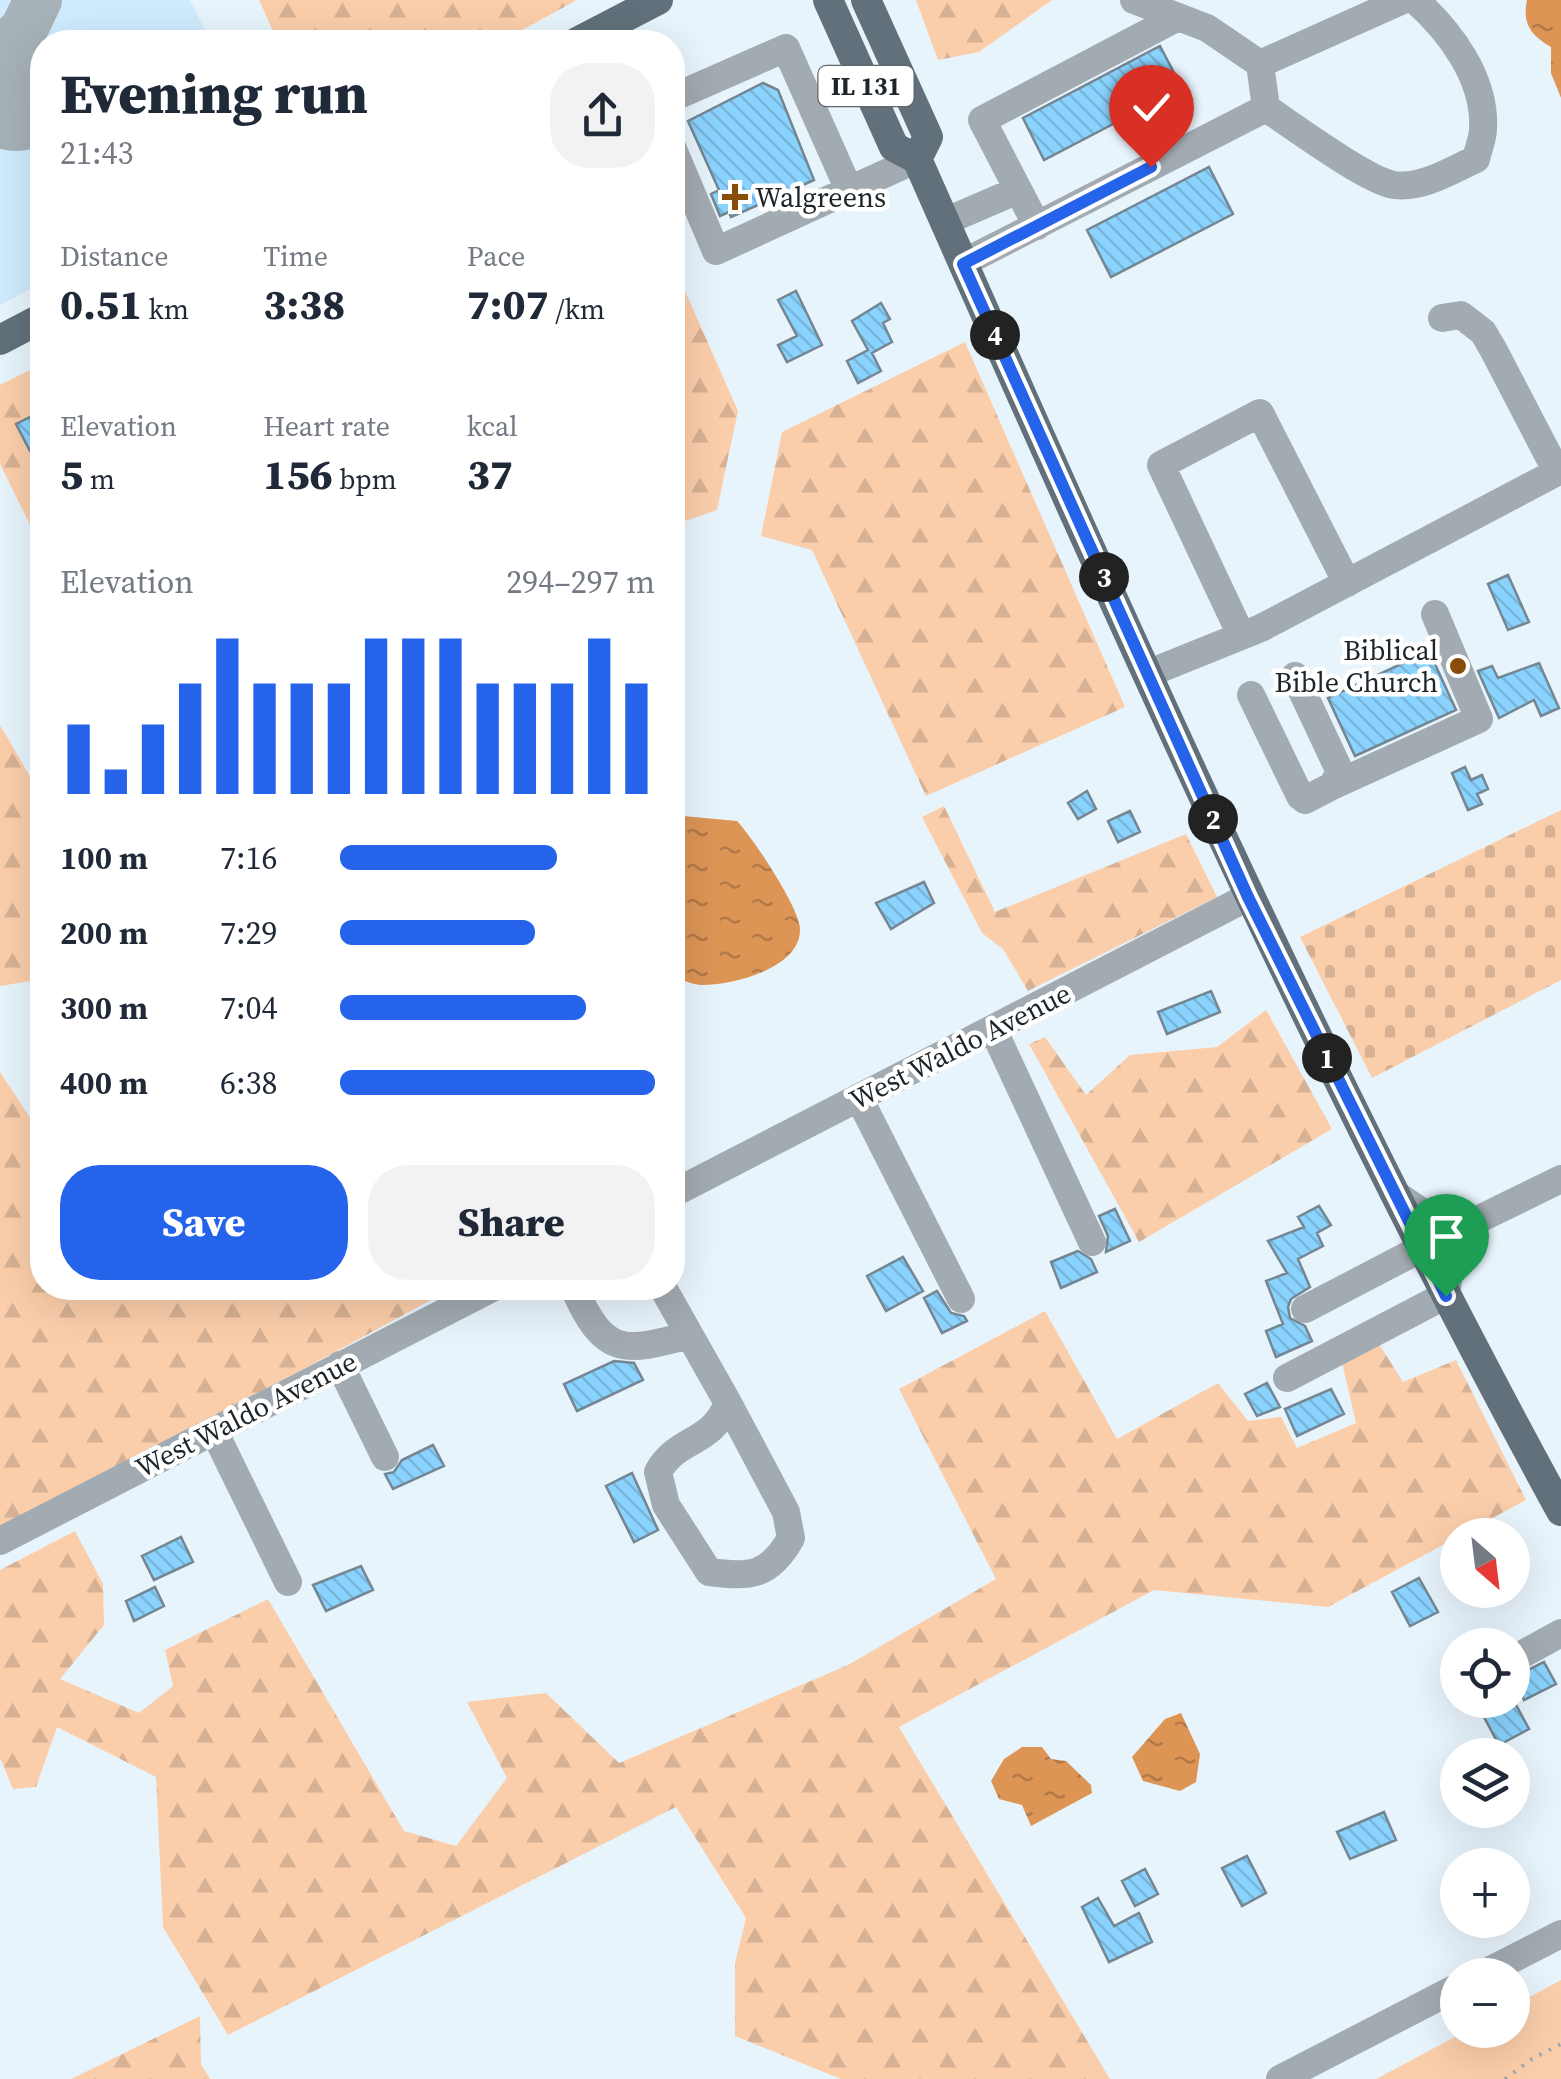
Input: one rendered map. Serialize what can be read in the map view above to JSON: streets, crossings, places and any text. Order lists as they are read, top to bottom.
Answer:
{
  "streets": {
    "main road": ["IL 131"],
    "street": ["West Waldo Avenue"]
  },
  "places": {
    "health": ["Walgreens"],
    "other": ["Biblical Bible Church"]
  },
  "north": "bottom right",
  "page": {
    "heading": ["Evening run", "21:43"],
    "stats": [
      ["Distance", "0.51 km"],
      ["Time", "3:38"],
      ["Pace", "7:07 /km"],
      ["Elevation", "5 m"],
      ["Heart rate", "156 bpm"],
      ["kcal", "37"]
    ],
    "pins": [
      "4",
      "3",
      "2",
      "1"
    ],
    "chart": ["Elevation", "294–297 m"],
    "list": [
      {
        "name": "100 m",
        "note": "7:16"
      },
      {
        "name": "200 m",
        "note": "7:29"
      },
      {
        "name": "300 m",
        "note": "7:04"
      },
      {
        "name": "400 m",
        "note": "6:38"
      }
    ],
    "buttons": ["Save", "Share"],
    "map_buttons": ["+", "−"]
  }
}
